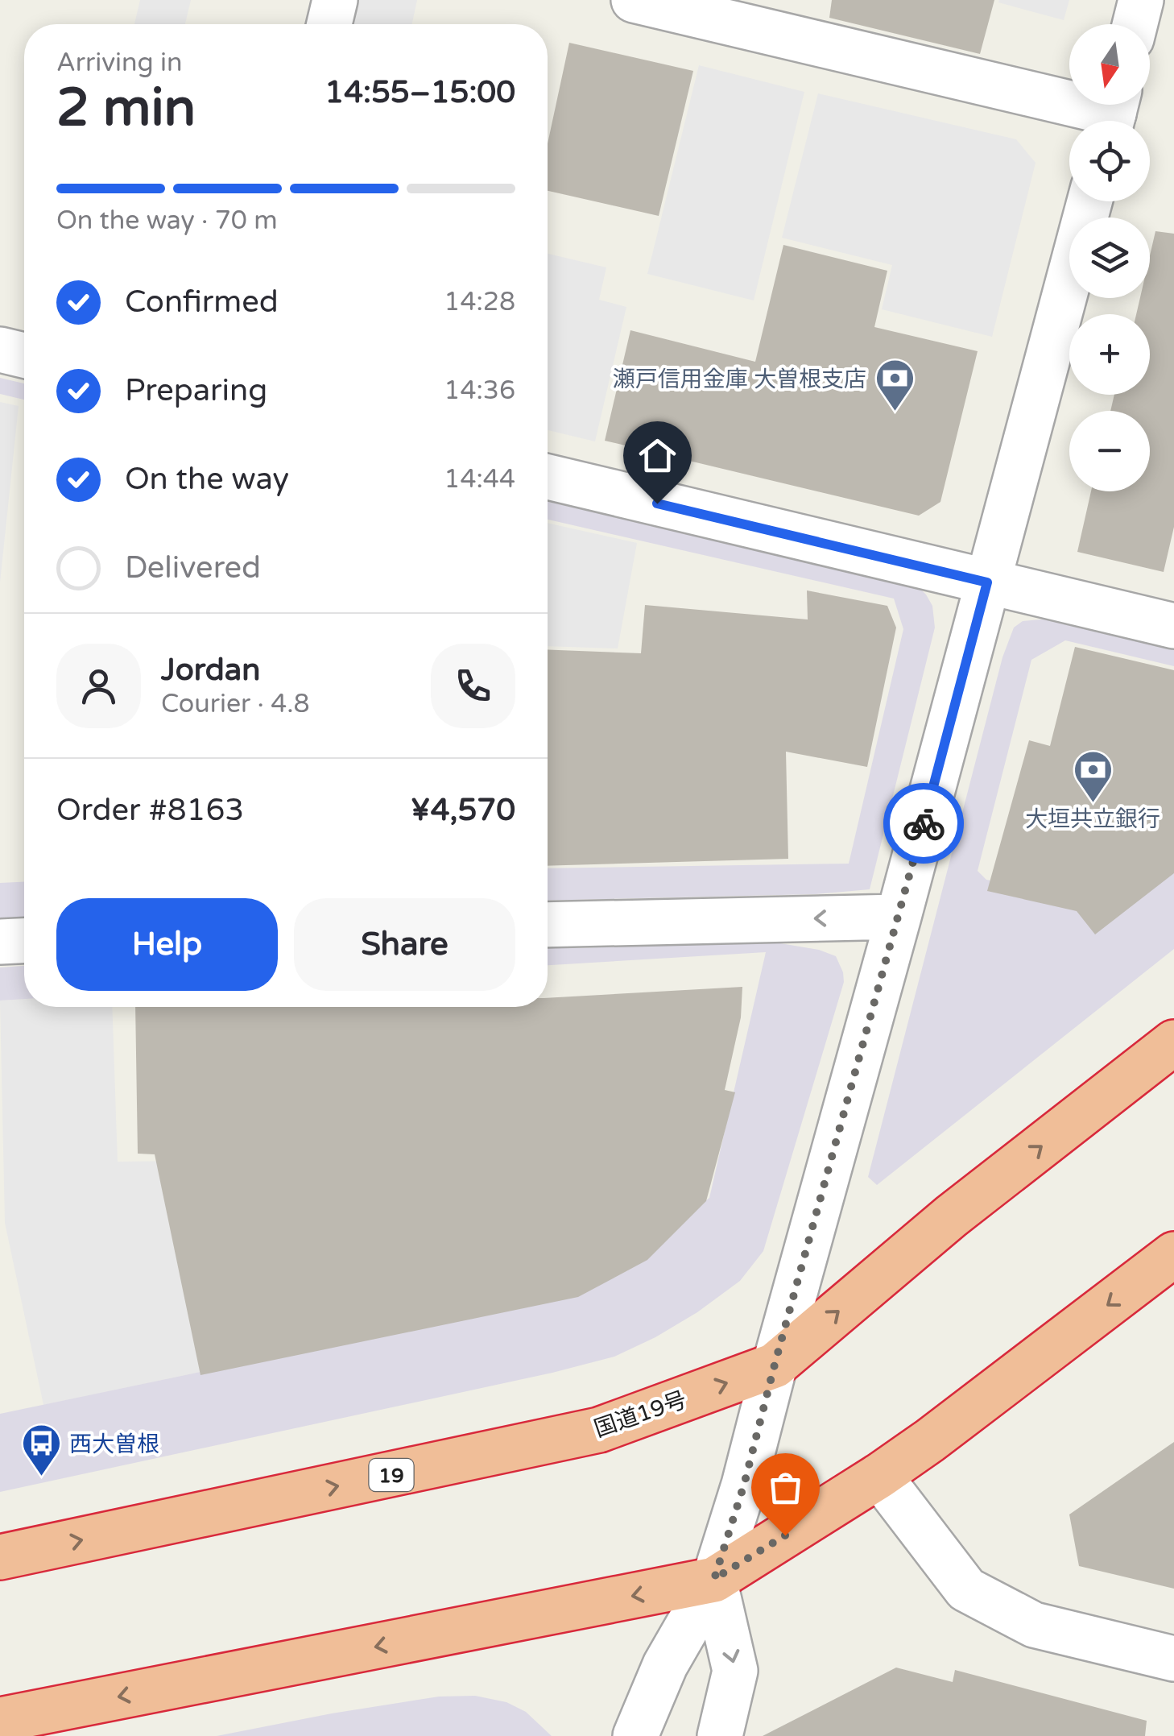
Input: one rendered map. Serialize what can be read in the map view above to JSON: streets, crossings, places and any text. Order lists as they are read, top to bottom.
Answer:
{
  "streets": {
    "highway": ["国道19号", "19"]
  },
  "places": {
    "bank": ["瀬戸信用金庫 大曽根支店", "大垣共立銀行"],
    "bus stop": ["西大曽根"]
  },
  "north": "bottom",
  "page": {
    "map_buttons": ["+", "−"],
    "heading": ["2 min", "Arriving in", "14:55–15:00"],
    "panel": [
      "Jordan",
      "Courier · 4.8",
      "Order #8163",
      "¥4,570"
    ],
    "bar": "On the way · 70 m",
    "list": [
      ["Confirmed", "14:28"],
      ["Preparing", "14:36"],
      ["On the way", "14:44"],
      "Delivered"
    ],
    "buttons": ["Help", "Share"]
  }
}
